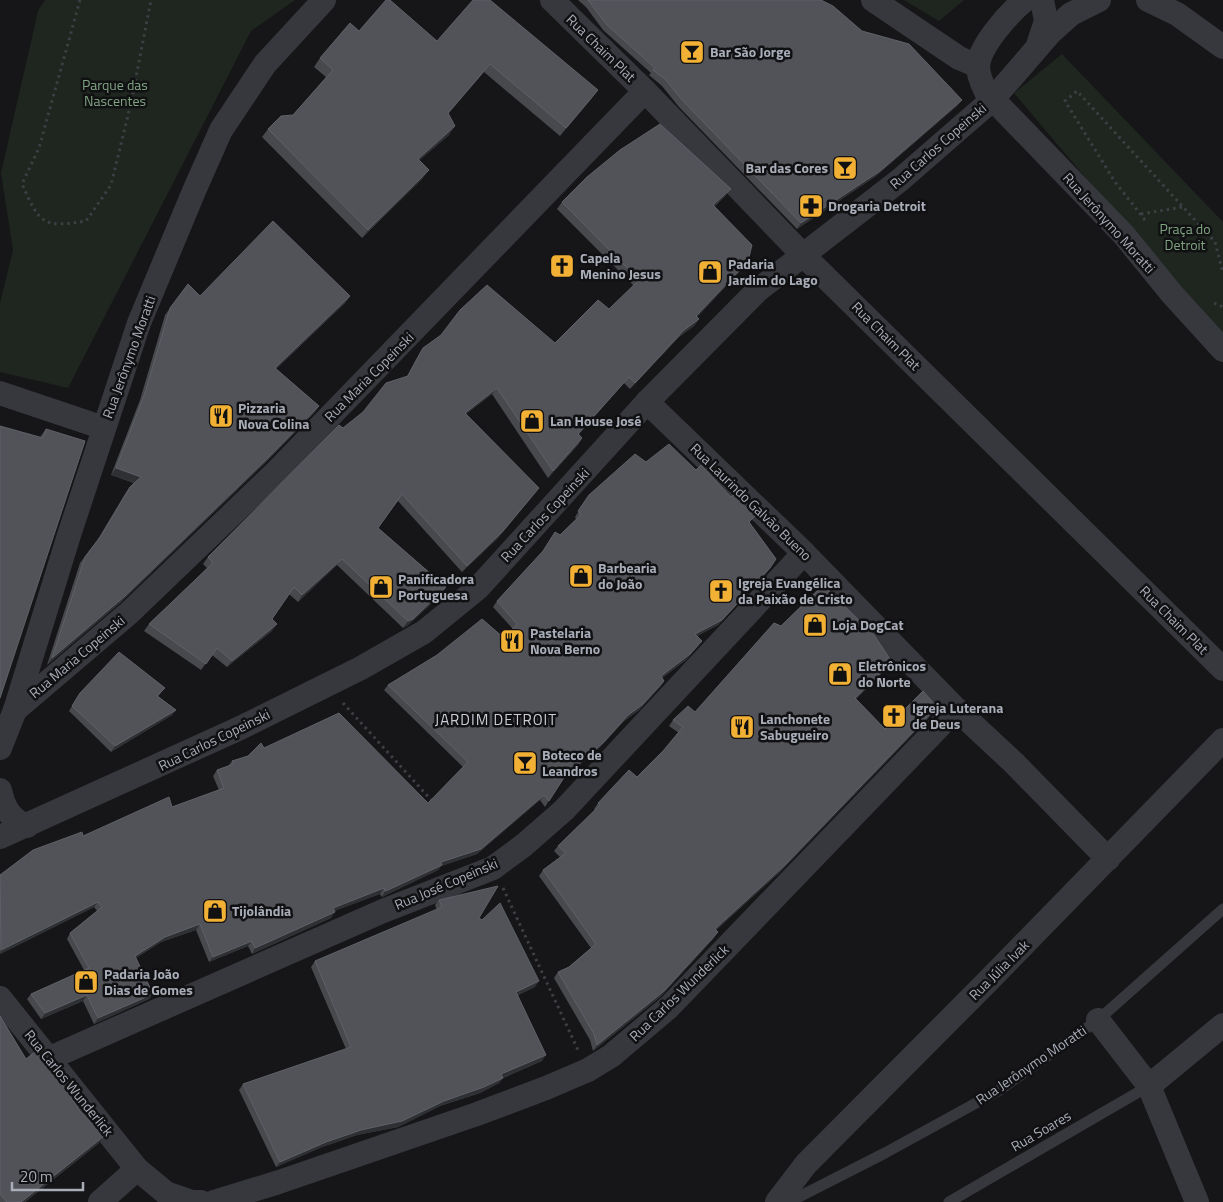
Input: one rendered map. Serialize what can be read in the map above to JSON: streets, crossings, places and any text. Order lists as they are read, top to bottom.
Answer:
{
  "streets": {
    "street": [
      "Rua Chaim Plat",
      "Rua Carlos Copeinski",
      "Rua Jerônymo Moratti",
      "Rua Maria Copeinski",
      "Rua Laurindo Galvão Bueno",
      "Rua José Copeinski",
      "Rua Júlia Ivak",
      "Rua Carlos Wunderlick"
    ],
    "lane": ["Rua Soares"]
  },
  "crossings": [
    ["Rua Chaim Plat", "Rua Carlos Copeinski"],
    ["Rua Chaim Plat", "Rua Maria Copeinski"],
    ["Rua Carlos Copeinski", "Rua Jerônymo Moratti"],
    ["Rua Carlos Copeinski", "Rua Laurindo Galvão Bueno"],
    ["Rua Jerônymo Moratti", "Rua Maria Copeinski"],
    ["Rua Laurindo Galvão Bueno", "Rua José Copeinski"],
    ["Rua Laurindo Galvão Bueno", "Rua Júlia Ivak"],
    ["Rua Laurindo Galvão Bueno", "Rua Carlos Wunderlick"],
    ["Rua José Copeinski", "Rua Carlos Wunderlick"]
  ],
  "districts": ["JARDIM DETROIT"],
  "parks": ["Parque das Nascentes", "Praça do Detroit"],
  "places": {
    "bar": ["Bar São Jorge", "Bar das Cores", "Boteco de Leandros"],
    "pharmacy": ["Drogaria Detroit"],
    "church": ["Capela Menino Jesus", "Igreja Evangélica da Paixão de Cristo", "Igreja Luterana de Deus"],
    "shop": [
      "Padaria Jardim do Lago",
      "Lan House José",
      "Barbearia do João",
      "Panificadora Portuguesa",
      "Loja DogCat",
      "Eletrônicos do Norte",
      "Tijolândia",
      "Padaria João Dias de Gomes"
    ],
    "restaurant": ["Pizzaria Nova Colina", "Pastelaria Nova Berno", "Lanchonete Sabugueiro"]
  },
  "scale_bar": "20 m"
}
